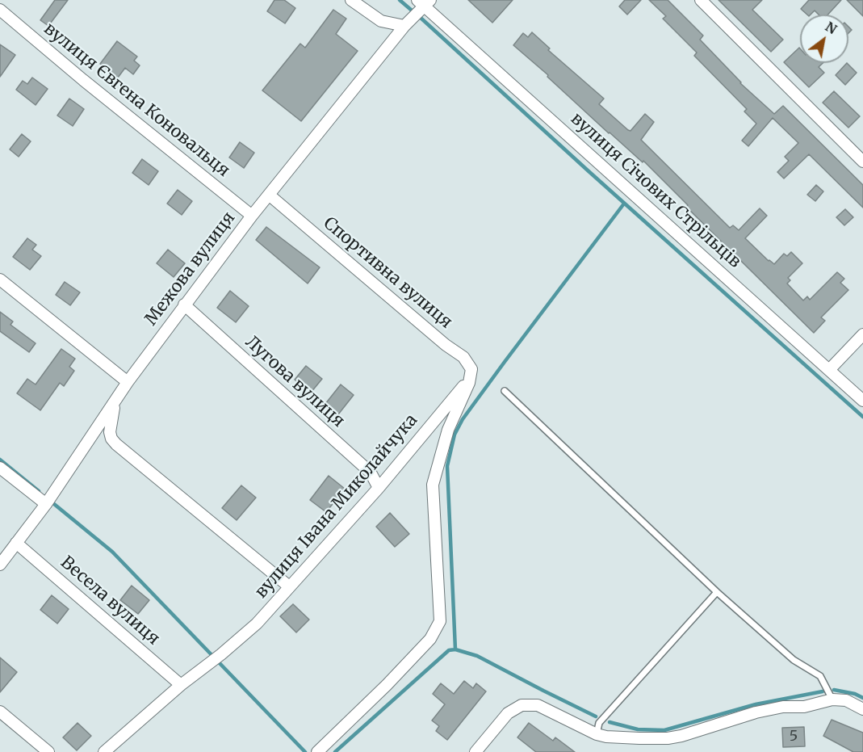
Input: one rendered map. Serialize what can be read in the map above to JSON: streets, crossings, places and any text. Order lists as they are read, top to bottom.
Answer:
{
  "streets": {
    "street": [
      "вулиця Євгена Коновальця",
      "вулиця Січових Стрільців",
      "Межова вулиця",
      "Спортивна вулиця",
      "Лугова вулиця",
      "вулиця Івана Миколайчука",
      "Весела вулиця"
    ]
  },
  "crossings": [
    ["вулиця Євгена Коновальця", "Межова вулиця"],
    ["вулиця Січових Стрільців", "Межова вулиця"],
    ["Межова вулиця", "Спортивна вулиця"],
    ["Межова вулиця", "Лугова вулиця"],
    ["Межова вулиця", "Весела вулиця"],
    ["Спортивна вулиця", "вулиця Івана Миколайчука"],
    ["Лугова вулиця", "вулиця Івана Миколайчука"],
    ["вулиця Івана Миколайчука", "Весела вулиця"]
  ],
  "house_numbers": ["5"],
  "north": "top right"
}
